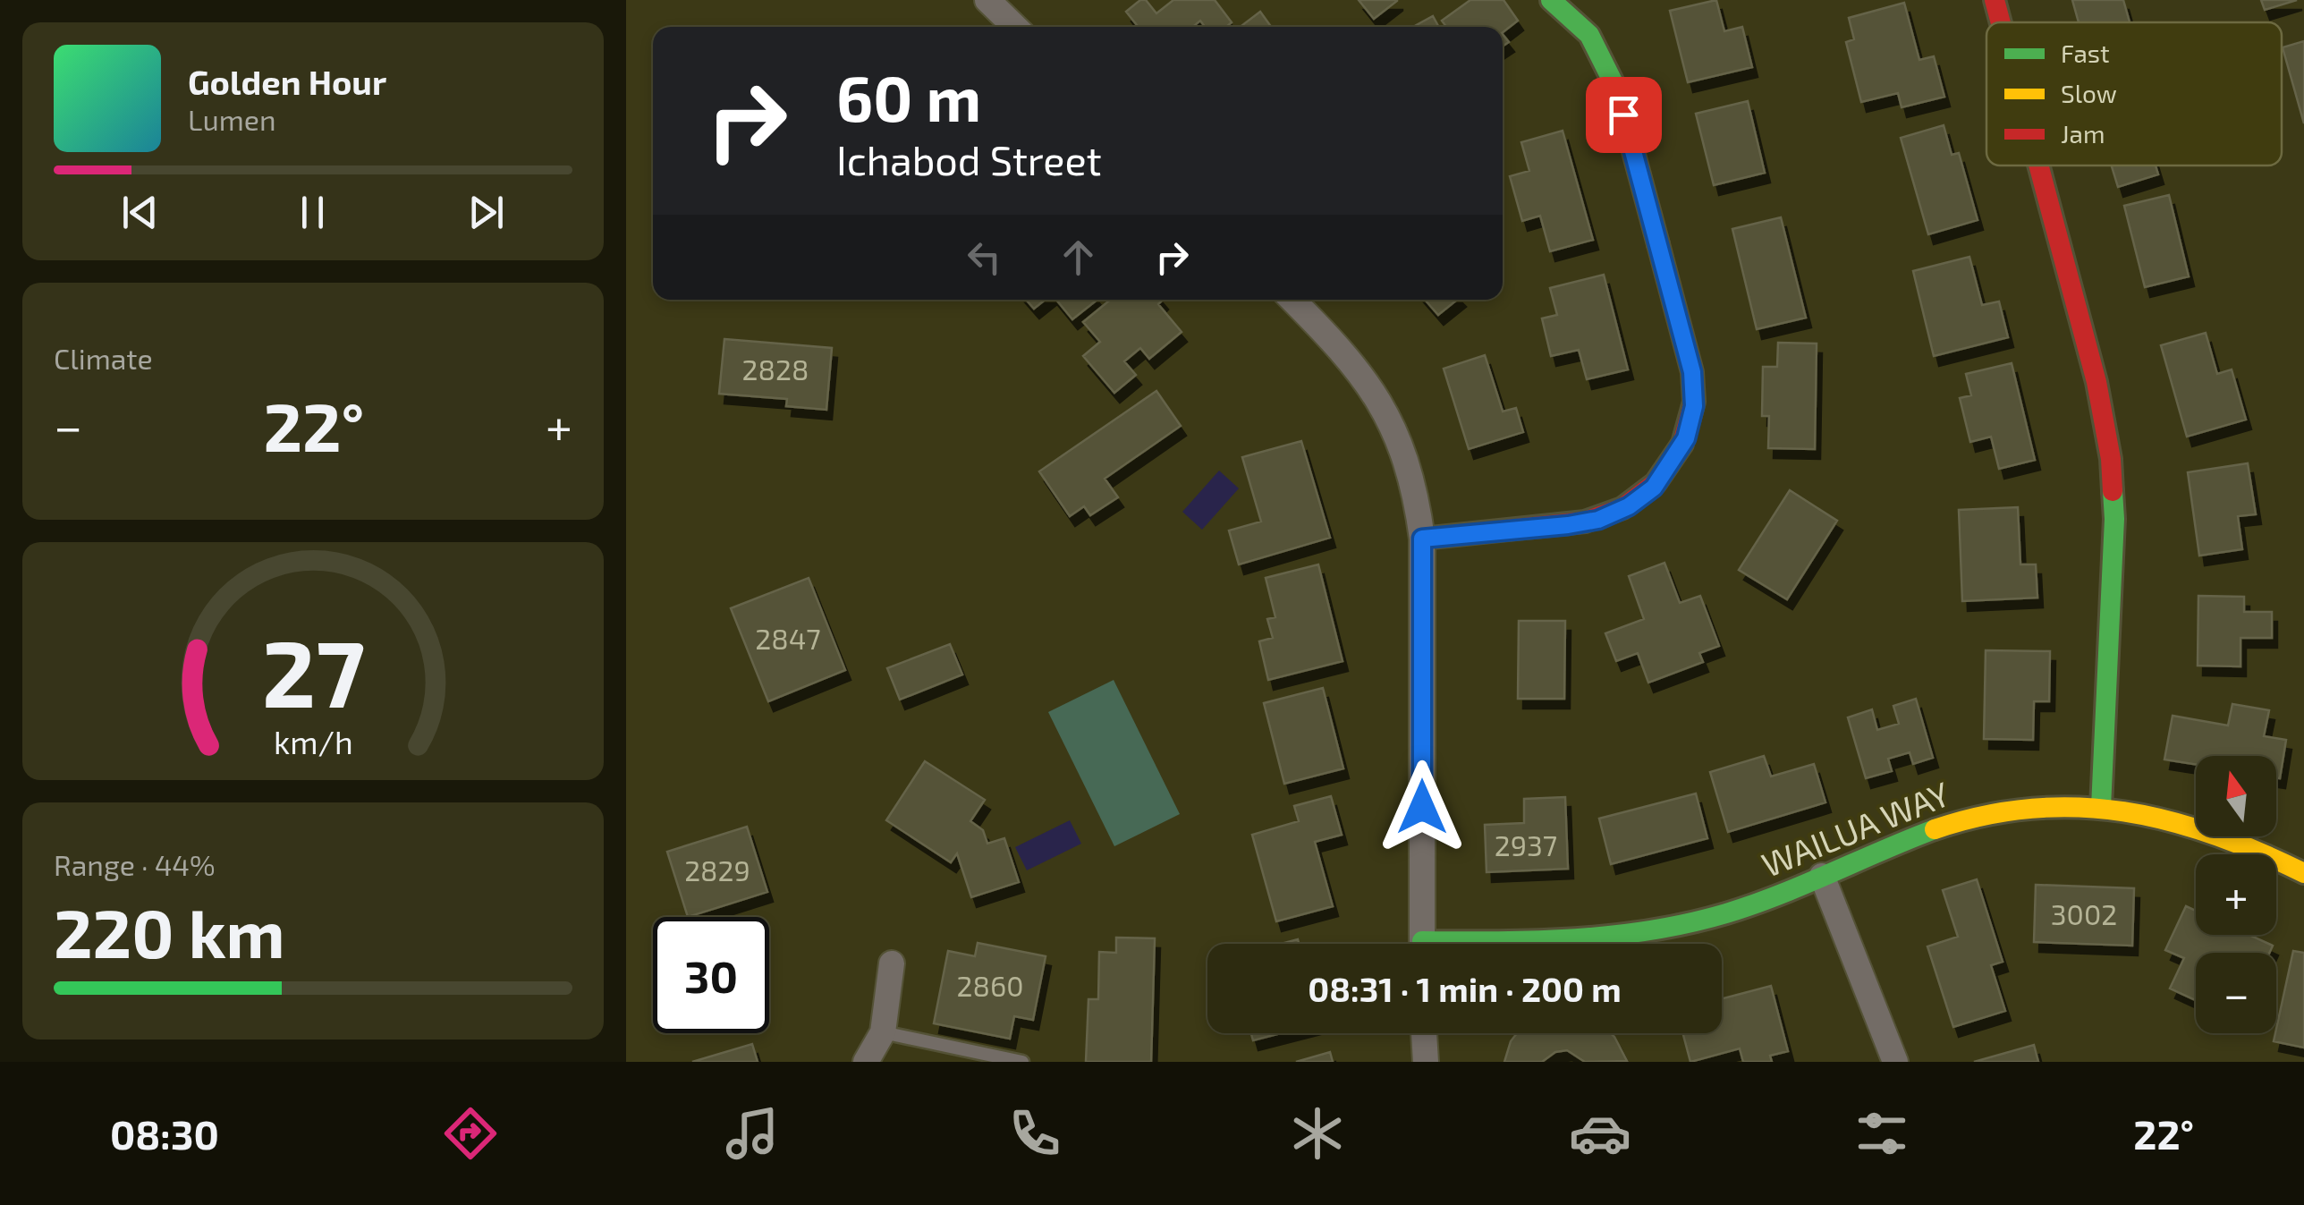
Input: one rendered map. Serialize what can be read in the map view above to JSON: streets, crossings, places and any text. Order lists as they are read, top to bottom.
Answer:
{
  "streets": {
    "street": ["WAILUA WAY"]
  },
  "house_numbers": [
    "2828",
    "2847",
    "2937",
    "2829",
    "3002",
    "2860"
  ],
  "legend": ["Fast", "Slow", "Jam"],
  "north": "top",
  "page": {
    "turn": ["60 m", "Ichabod Street"],
    "song": ["Golden Hour", "Lumen"],
    "tile": [
      "Climate",
      ["Range · 44%", "220 km"]
    ],
    "heat": ["−", "22°", "+"],
    "map_buttons": ["+", "−"],
    "limit": "30",
    "trip": "08:31 · 1 min · 200 m",
    "tabs": ["08:30", "22°"],
    "gauge": ["27", "km/h"]
  }
}
